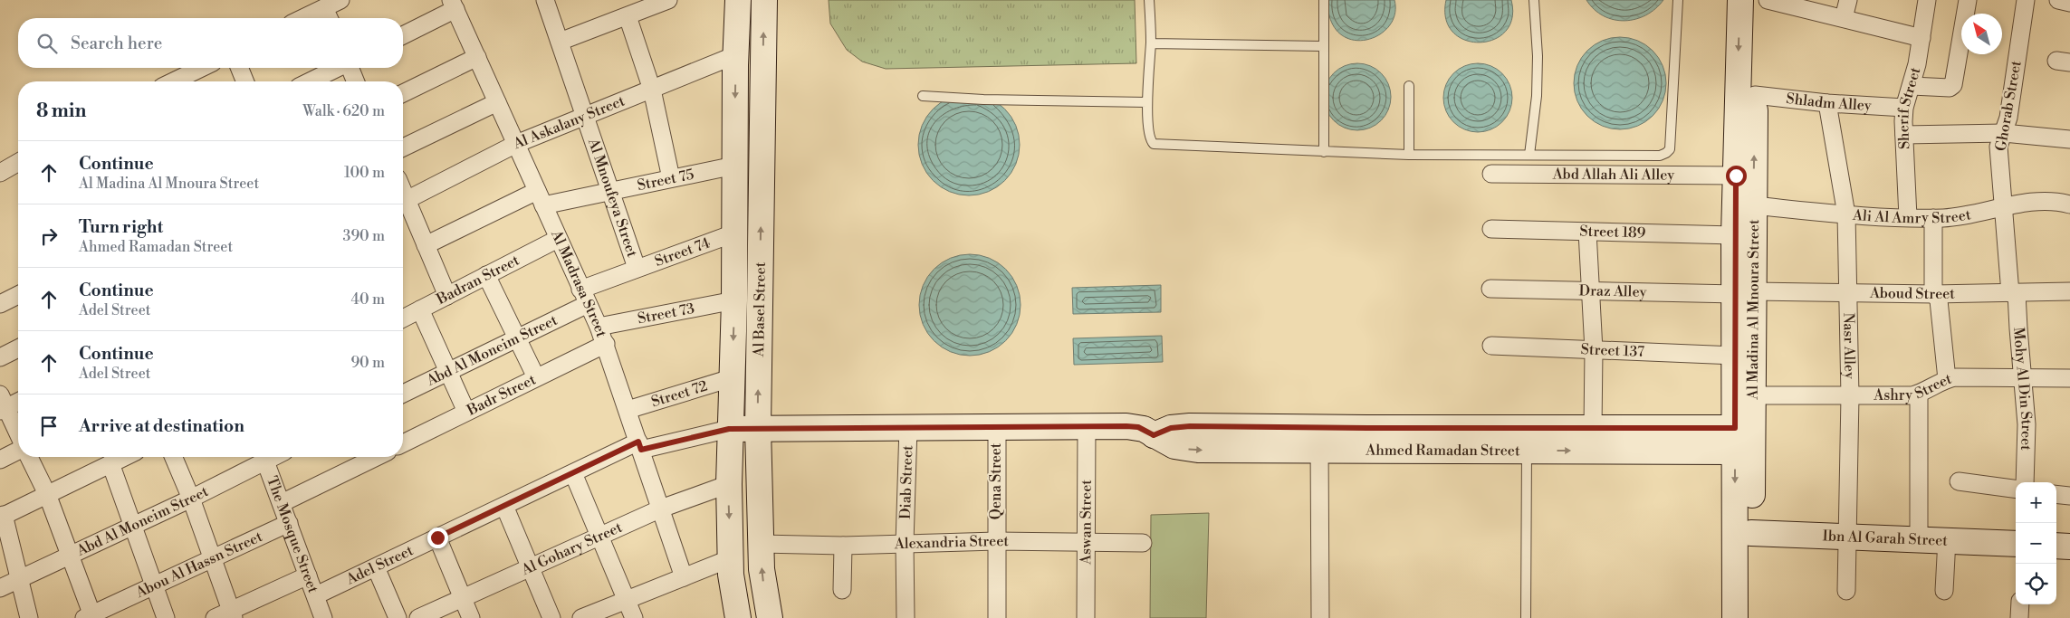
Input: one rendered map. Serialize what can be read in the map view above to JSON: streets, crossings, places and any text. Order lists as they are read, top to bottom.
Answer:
{
  "streets": {
    "main road": [
      "Al Madina Al Mnoura Street",
      "Al Basel Street",
      "Ahmed Ramadan Street",
      "Ibn Al Garah Street"
    ],
    "street": [
      "Shladm Alley",
      "Ghorab Street",
      "Sherif Street",
      "Al Askalany Street",
      "Abd Allah Ali Alley",
      "Street 75",
      "Al Mnoufeya Street",
      "Ali Al Amry Street",
      "Street 189",
      "Street 74",
      "Badran Street",
      "Al Madrasa Street",
      "Draz Alley",
      "Aboud Street",
      "Street 73",
      "Nasr Alley",
      "Abd Al Moneim Street",
      "Street 137",
      "Ashry Street",
      "Mohy Al Din Street",
      "Street 72",
      "Badr Street",
      "Diab Street",
      "Qena Street",
      "Aswan Street",
      "The Mosque Street",
      "Alexandria Street",
      "Al Gohary Street",
      "Abou Al Hassn Street",
      "Adel Street"
    ]
  },
  "crossings": [
    ["Shladm Alley", "Sherif Street"],
    ["Shladm Alley", "Al Madina Al Mnoura Street"],
    ["Shladm Alley", "Nasr Alley"],
    ["Ghorab Street", "Ali Al Amry Street"],
    ["Ghorab Street", "Aboud Street"],
    ["Ghorab Street", "Mohy Al Din Street"],
    ["Sherif Street", "Ali Al Amry Street"],
    ["Al Askalany Street", "Al Mnoufeya Street"],
    ["Al Askalany Street", "Al Madrasa Street"],
    ["Al Askalany Street", "Al Basel Street"],
    ["Abd Allah Ali Alley", "Al Madina Al Mnoura Street"],
    ["Street 75", "Al Mnoufeya Street"],
    ["Street 75", "Al Madrasa Street"],
    ["Street 75", "Al Basel Street"],
    ["Al Mnoufeya Street", "Street 74"],
    ["Ali Al Amry Street", "Al Madina Al Mnoura Street"],
    ["Ali Al Amry Street", "Nasr Alley"],
    ["Street 189", "Al Madina Al Mnoura Street"],
    ["Street 74", "Al Madrasa Street"],
    ["Street 74", "Al Basel Street"],
    ["Street 74", "Abd Al Moneim Street"],
    ["Badran Street", "Al Madrasa Street"],
    ["Al Madrasa Street", "Street 73"],
    ["Al Madrasa Street", "Abd Al Moneim Street"],
    ["Al Madrasa Street", "Street 72"],
    ["Al Madrasa Street", "Badr Street"],
    ["Al Madrasa Street", "Al Gohary Street"],
    ["Al Madrasa Street", "Adel Street"],
    ["Draz Alley", "Aboud Street"],
    ["Draz Alley", "Al Madina Al Mnoura Street"],
    ["Aboud Street", "Al Madina Al Mnoura Street"],
    ["Aboud Street", "Nasr Alley"],
    ["Aboud Street", "Mohy Al Din Street"],
    ["Al Madina Al Mnoura Street", "Street 137"],
    ["Al Madina Al Mnoura Street", "Ashry Street"],
    ["Al Madina Al Mnoura Street", "Ahmed Ramadan Street"],
    ["Al Madina Al Mnoura Street", "Ibn Al Garah Street"],
    ["Al Basel Street", "Street 73"],
    ["Al Basel Street", "Street 72"],
    ["Al Basel Street", "Ahmed Ramadan Street"],
    ["Al Basel Street", "Alexandria Street"],
    ["Al Basel Street", "Al Gohary Street"],
    ["Al Basel Street", "Adel Street"],
    ["Nasr Alley", "Ashry Street"],
    ["Nasr Alley", "Ibn Al Garah Street"],
    ["Ashry Street", "Mohy Al Din Street"],
    ["Badr Street", "The Mosque Street"],
    ["Ahmed Ramadan Street", "Diab Street"],
    ["Ahmed Ramadan Street", "Qena Street"],
    ["Ahmed Ramadan Street", "Aswan Street"],
    ["Ahmed Ramadan Street", "Adel Street"],
    ["Diab Street", "Alexandria Street"],
    ["Qena Street", "Alexandria Street"],
    ["Aswan Street", "Alexandria Street"],
    ["The Mosque Street", "Abou Al Hassn Street"],
    ["The Mosque Street", "Adel Street"]
  ],
  "north": "top left",
  "page": {
    "search": "Search here",
    "heading": ["8 min", "Walk · 620 m"],
    "list": [
      ["Continue", "Al Madina Al Mnoura Street", "100 m"],
      ["Turn right", "Ahmed Ramadan Street", "390 m"],
      ["Continue", "Adel Street", "40 m"],
      ["Continue", "Adel Street", "90 m"],
      "Arrive at destination"
    ],
    "map_buttons": ["+", "−"]
  }
}
